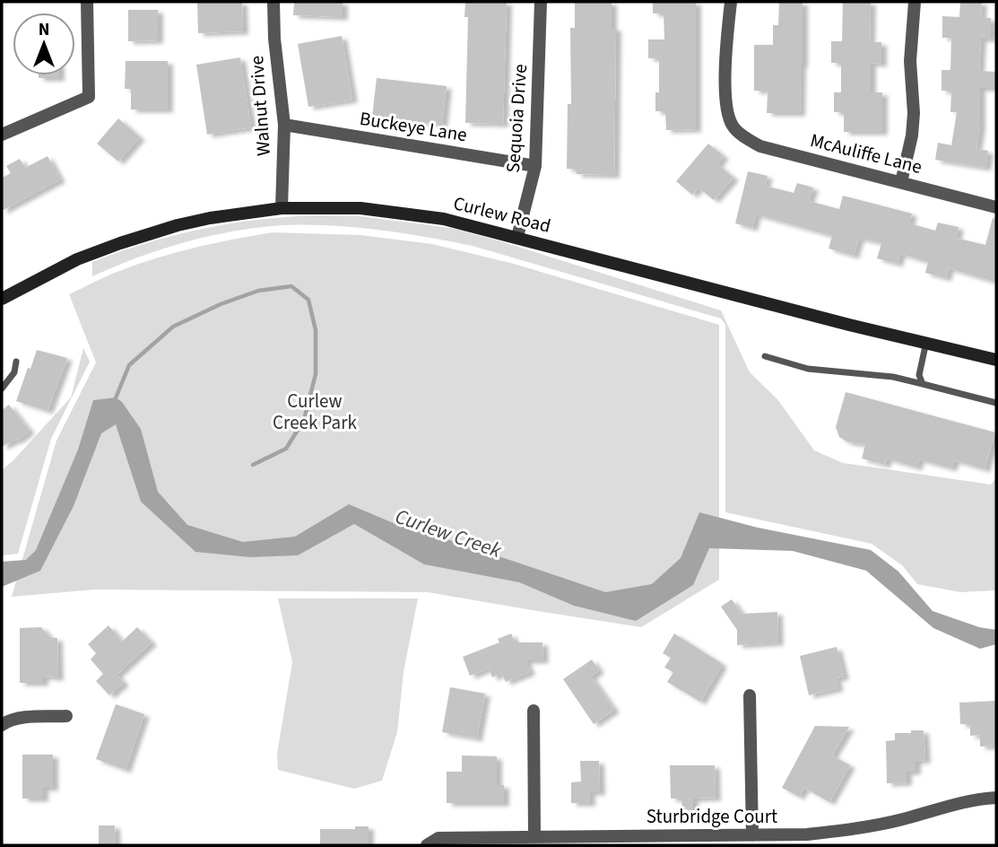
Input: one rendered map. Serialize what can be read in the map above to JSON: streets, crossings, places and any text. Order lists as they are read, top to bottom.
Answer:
{
  "streets": {
    "main road": ["Curlew Road"],
    "street": [
      "Walnut Drive",
      "Sequoia Drive",
      "Buckeye Lane",
      "McAuliffe Lane",
      "Sturbridge Court"
    ]
  },
  "crossings": [
    ["Walnut Drive", "Buckeye Lane"],
    ["Walnut Drive", "Curlew Road"],
    ["Sequoia Drive", "Buckeye Lane"],
    ["Sequoia Drive", "Curlew Road"]
  ],
  "water": ["Curlew Creek"],
  "parks": ["Curlew Creek Park"],
  "north": "top"
}
